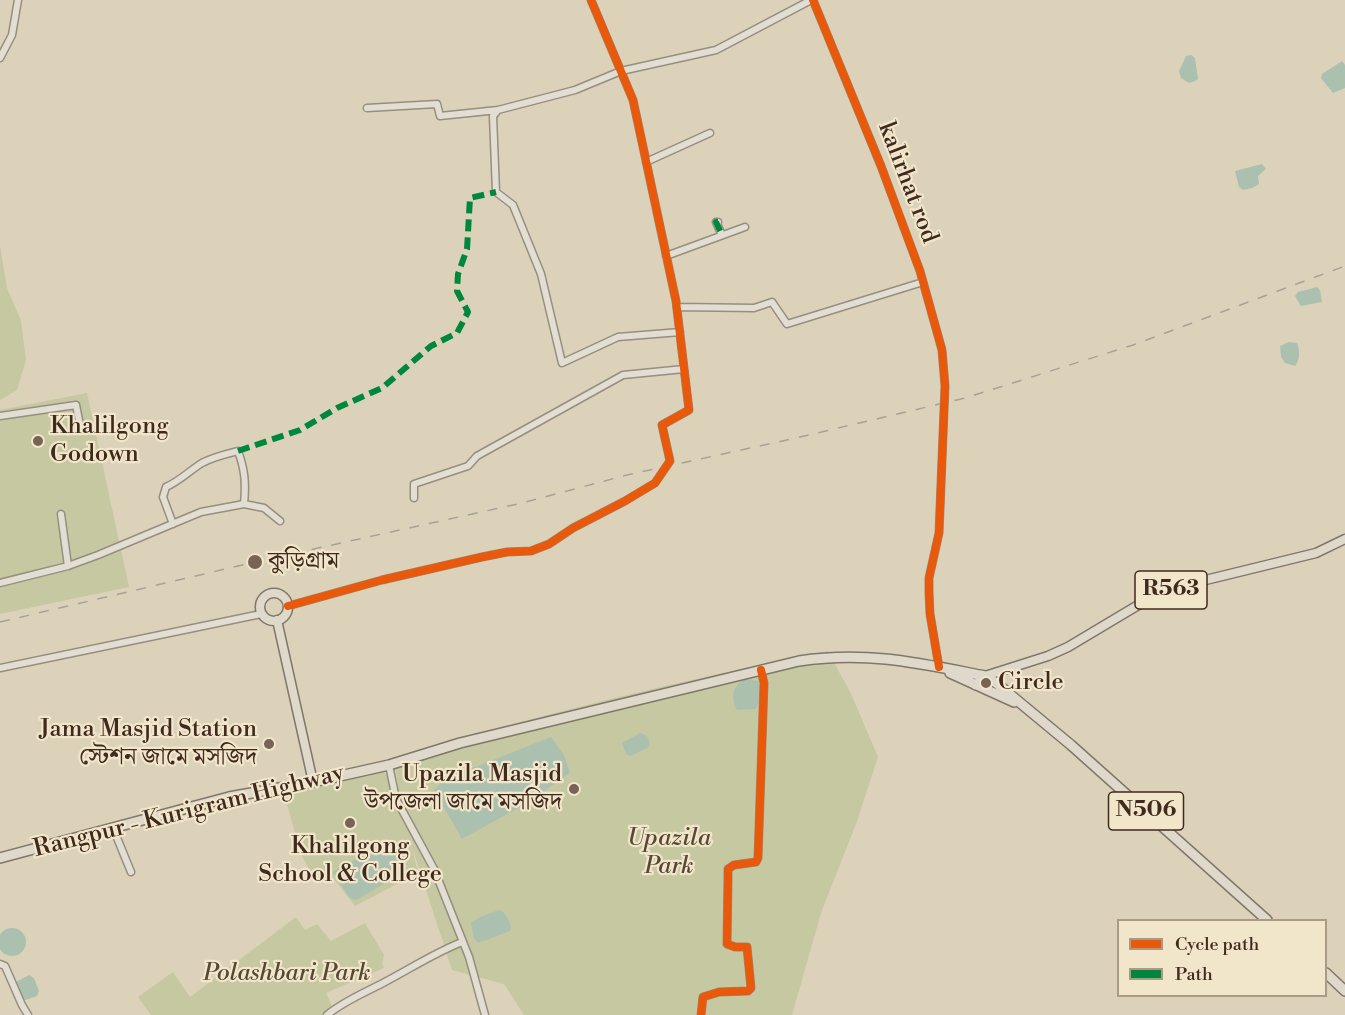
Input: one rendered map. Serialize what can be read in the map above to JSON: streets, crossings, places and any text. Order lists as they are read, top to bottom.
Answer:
{
  "streets": {
    "highway": ["N506", "Rangpur - Kurigram Highway"],
    "main road": ["R563"],
    "street": ["kalirhat rod"]
  },
  "crossings": [
    ["kalirhat rod", "N506"],
    ["kalirhat rod", "Rangpur - Kurigram Highway"],
    ["R563", "N506"],
    ["N506", "Rangpur - Kurigram Highway"]
  ],
  "parks": ["Upazila Park", "Polashbari Park"],
  "places": [
    "Khalilgong Godown",
    "কুড়িগ্রাম",
    "Circle",
    "Jama Masjid Station স্টেশন জামে মসজিদ",
    "Upazila Masjid উপজেলা জামে মসজিদ",
    "Khalilgong School & College"
  ],
  "legend": ["Cycle path", "Path"]
}
